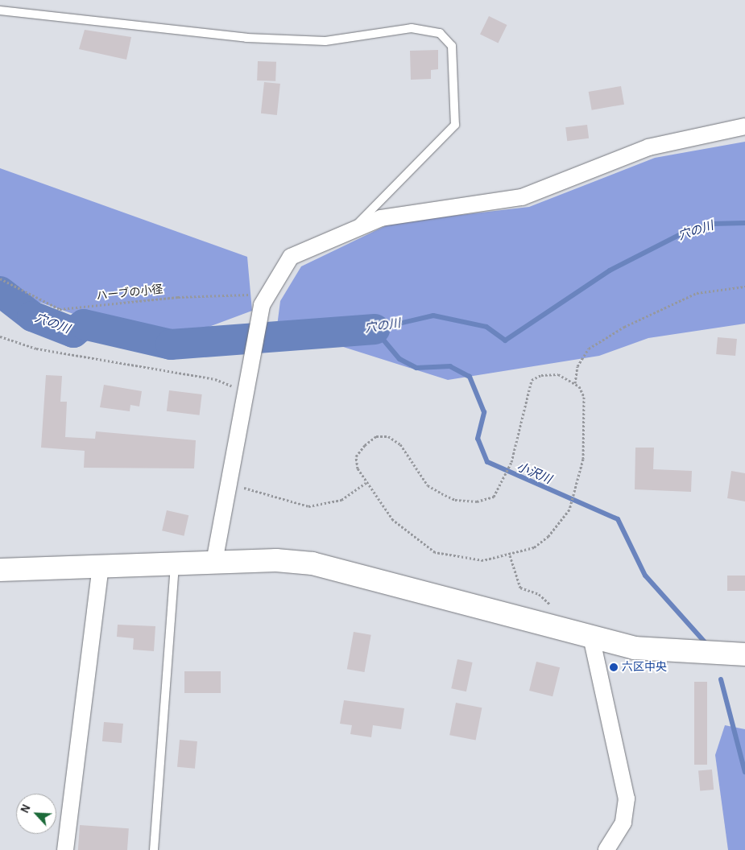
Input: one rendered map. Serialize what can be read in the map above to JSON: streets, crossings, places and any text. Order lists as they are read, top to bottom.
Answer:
{
  "streets": {
    "path": ["ハーブの小径"]
  },
  "water": ["穴の川", "小沢川"],
  "places": ["六区中央"],
  "north": "top left"
}
